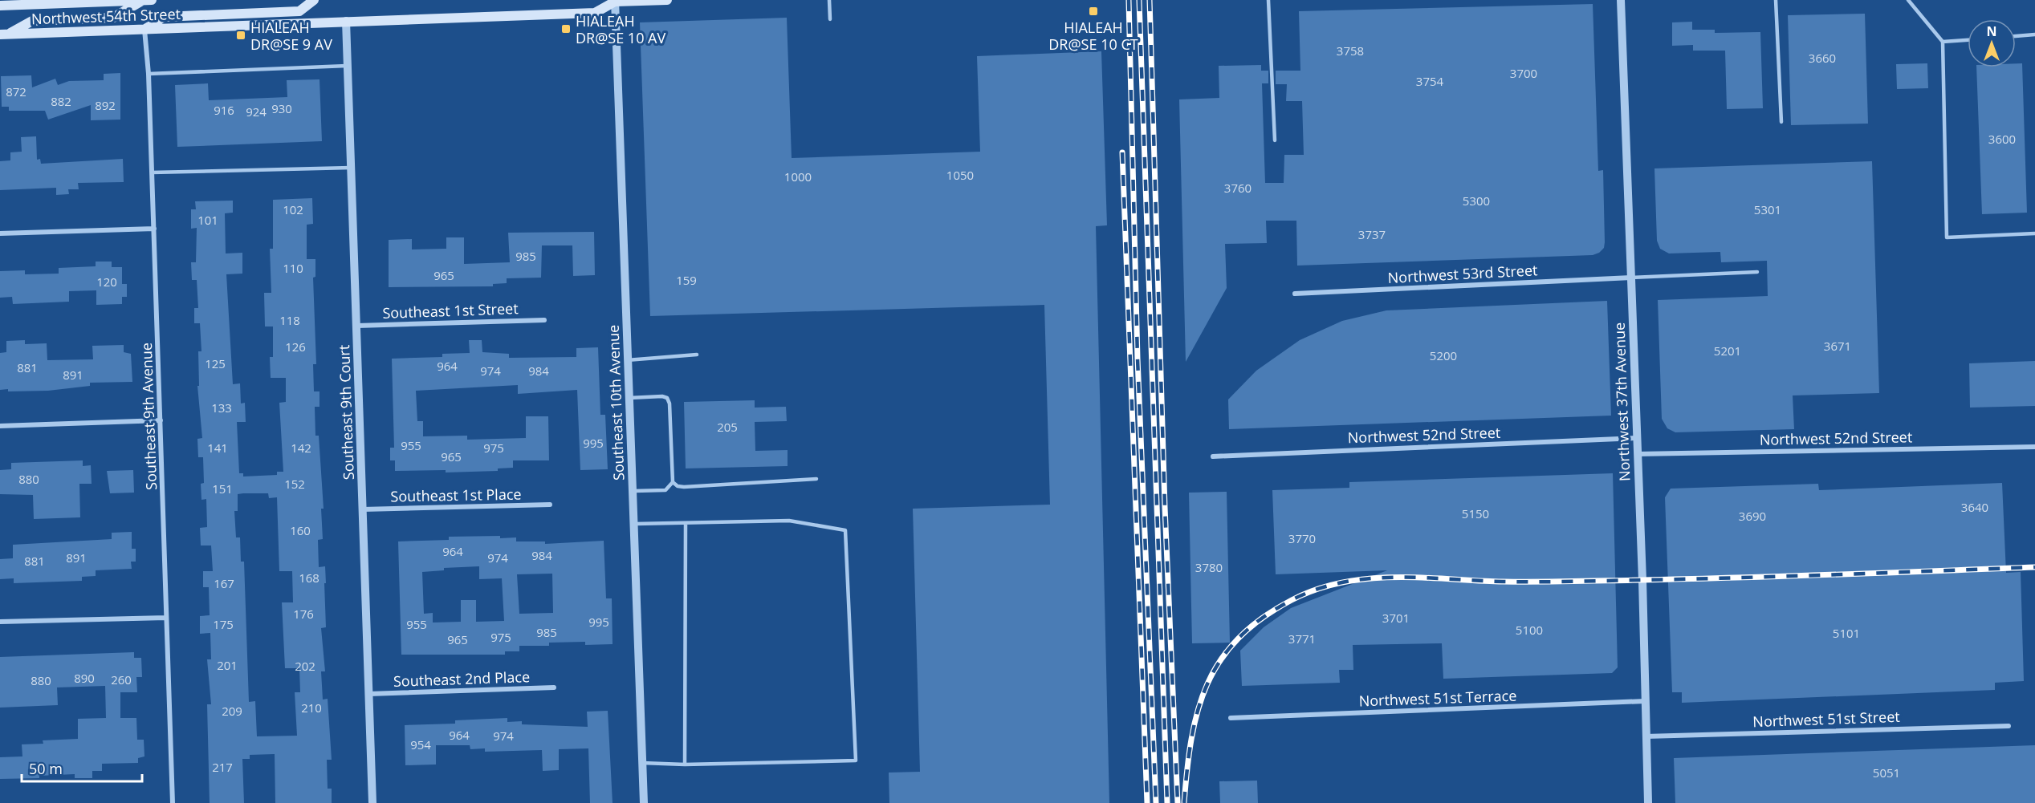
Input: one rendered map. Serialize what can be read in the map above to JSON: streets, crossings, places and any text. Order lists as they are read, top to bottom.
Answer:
{
  "streets": {
    "main road": ["Northwest 54th Street"],
    "street": [
      "Northwest 53rd Street",
      "Southeast 1st Street",
      "Northwest 37th Avenue",
      "Southeast 10th Avenue",
      "Southeast 9th Court",
      "Southeast 9th Avenue",
      "Northwest 52nd Street",
      "Southeast 1st Place",
      "Southeast 2nd Place",
      "Northwest 51st Terrace",
      "Northwest 51st Street"
    ]
  },
  "crossings": [
    ["Northwest 54th Street", "Southeast 10th Avenue"],
    ["Northwest 54th Street", "Southeast 9th Court"],
    ["Northwest 54th Street", "Southeast 9th Avenue"],
    ["Northwest 53rd Street", "Northwest 37th Avenue"],
    ["Southeast 1st Street", "Southeast 9th Court"],
    ["Northwest 37th Avenue", "Northwest 52nd Street"],
    ["Northwest 37th Avenue", "Northwest 51st Terrace"],
    ["Northwest 37th Avenue", "Northwest 51st Street"],
    ["Southeast 9th Court", "Southeast 1st Place"],
    ["Southeast 9th Court", "Southeast 2nd Place"]
  ],
  "places": {
    "transit": ["HIALEAH DR@SE 10 CT", "HIALEAH DR@SE 10 AV", "HIALEAH DR@SE 9 AV"]
  },
  "house_numbers": [
    "3758",
    "3660",
    "3700",
    "3754",
    "872",
    "882",
    "892",
    "930",
    "916",
    "924",
    "3600",
    "1050",
    "1000",
    "3760",
    "5300",
    "102",
    "5301",
    "101",
    "3737",
    "985",
    "110",
    "965",
    "159",
    "120",
    "118",
    "3671",
    "126",
    "5201",
    "5200",
    "125",
    "964",
    "881",
    "974",
    "984",
    "891",
    "133",
    "205",
    "995",
    "955",
    "141",
    "142",
    "975",
    "965",
    "880",
    "152",
    "151",
    "3640",
    "5150",
    "3690",
    "160",
    "3770",
    "964",
    "984",
    "891",
    "974",
    "881",
    "3780",
    "168",
    "167",
    "176",
    "3701",
    "995",
    "175",
    "955",
    "5100",
    "985",
    "5101",
    "975",
    "3771",
    "965",
    "201",
    "202",
    "890",
    "260",
    "880",
    "210",
    "209",
    "964",
    "974",
    "954",
    "217",
    "5051"
  ],
  "scale_bar": "50 m",
  "north": "top"
}
